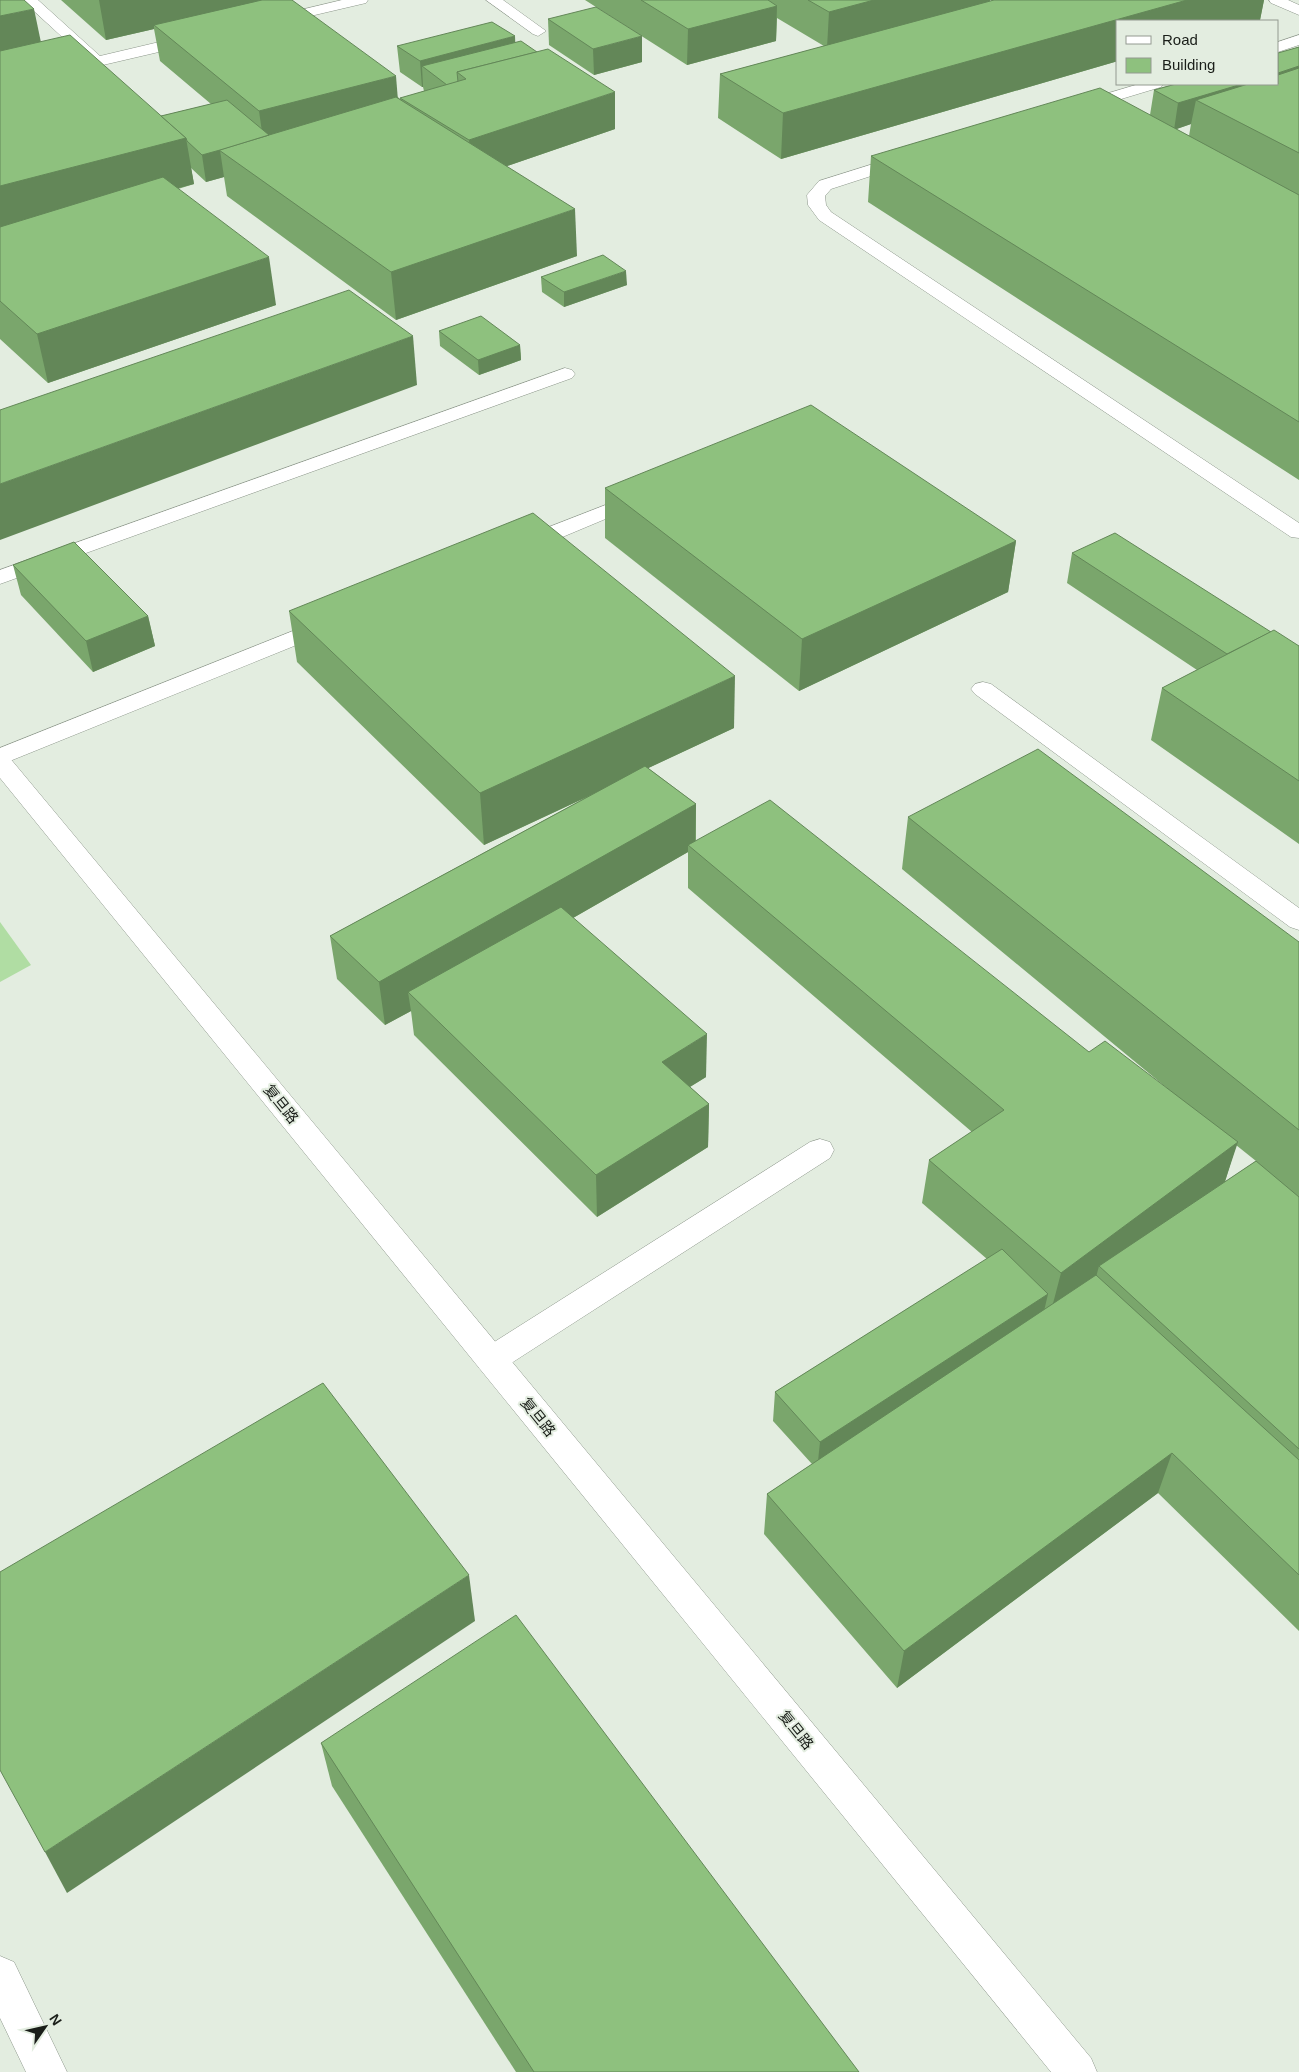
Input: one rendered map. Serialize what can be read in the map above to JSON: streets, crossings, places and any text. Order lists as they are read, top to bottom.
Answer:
{
  "streets": {
    "street": ["复旦路"]
  },
  "legend": ["Road", "Building"],
  "north": "top right"
}
